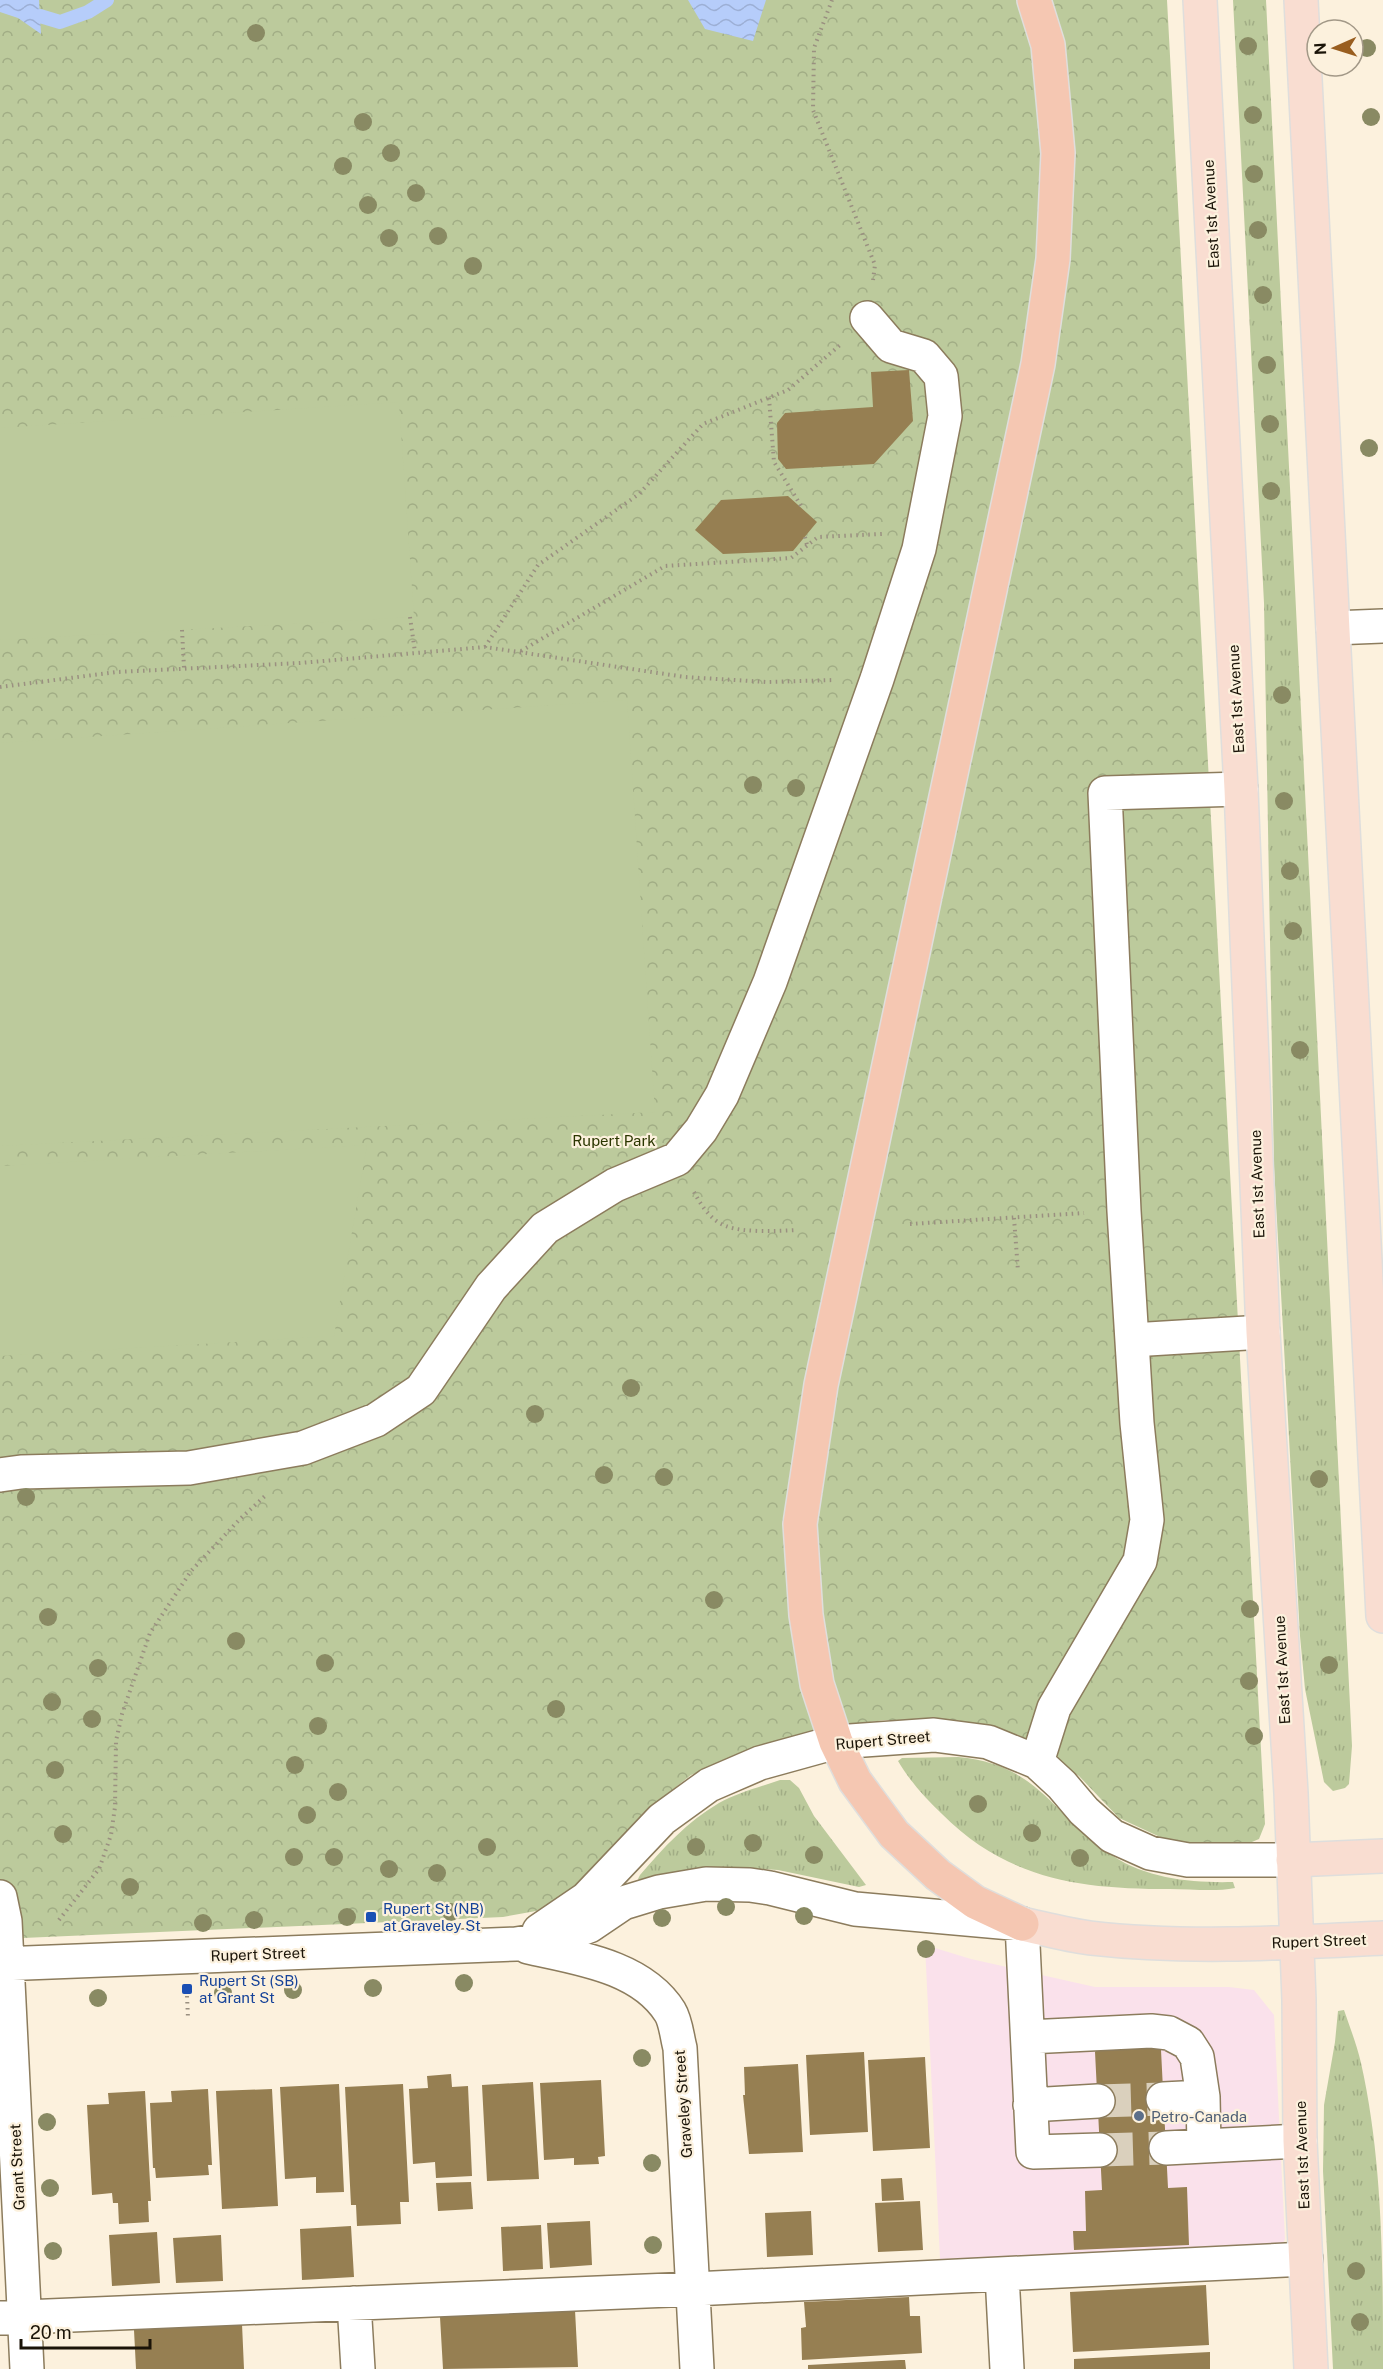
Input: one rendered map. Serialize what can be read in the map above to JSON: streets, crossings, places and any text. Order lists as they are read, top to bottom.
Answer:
{
  "streets": {
    "main road": ["East 1st Avenue", "Rupert Street"],
    "street": ["Graveley Street", "Grant Street"]
  },
  "crossings": [
    ["East 1st Avenue", "Rupert Street"],
    ["Rupert Street", "Graveley Street"],
    ["Rupert Street", "Grant Street"]
  ],
  "parks": ["Rupert Park"],
  "places": {
    "transit": ["Rupert St (NB) at Graveley St", "Rupert St (SB) at Grant St"],
    "other": ["Petro-Canada"]
  },
  "scale_bar": "20 m",
  "north": "left"
}
